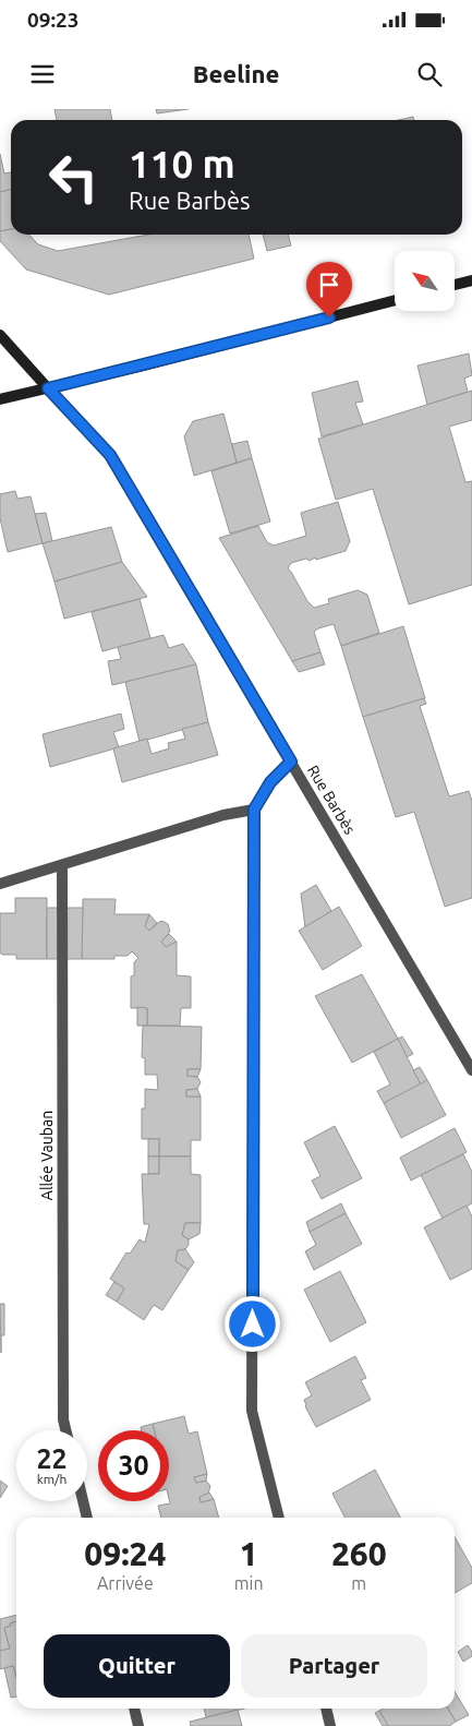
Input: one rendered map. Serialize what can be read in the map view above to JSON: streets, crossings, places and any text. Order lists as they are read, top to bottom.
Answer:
{
  "streets": {
    "street": ["Rue Barbès", "Allée Vauban"]
  },
  "north": "top left",
  "page": {
    "status": "09:23",
    "header": "Beeline",
    "turn": ["110 m", "Rue Barbès"],
    "speed": "22 km/h",
    "limit": "30",
    "eta": [
      "09:24",
      "Arrivée",
      "1",
      "min",
      "260",
      "m"
    ],
    "buttons": ["Quitter", "Partager"]
  }
}
